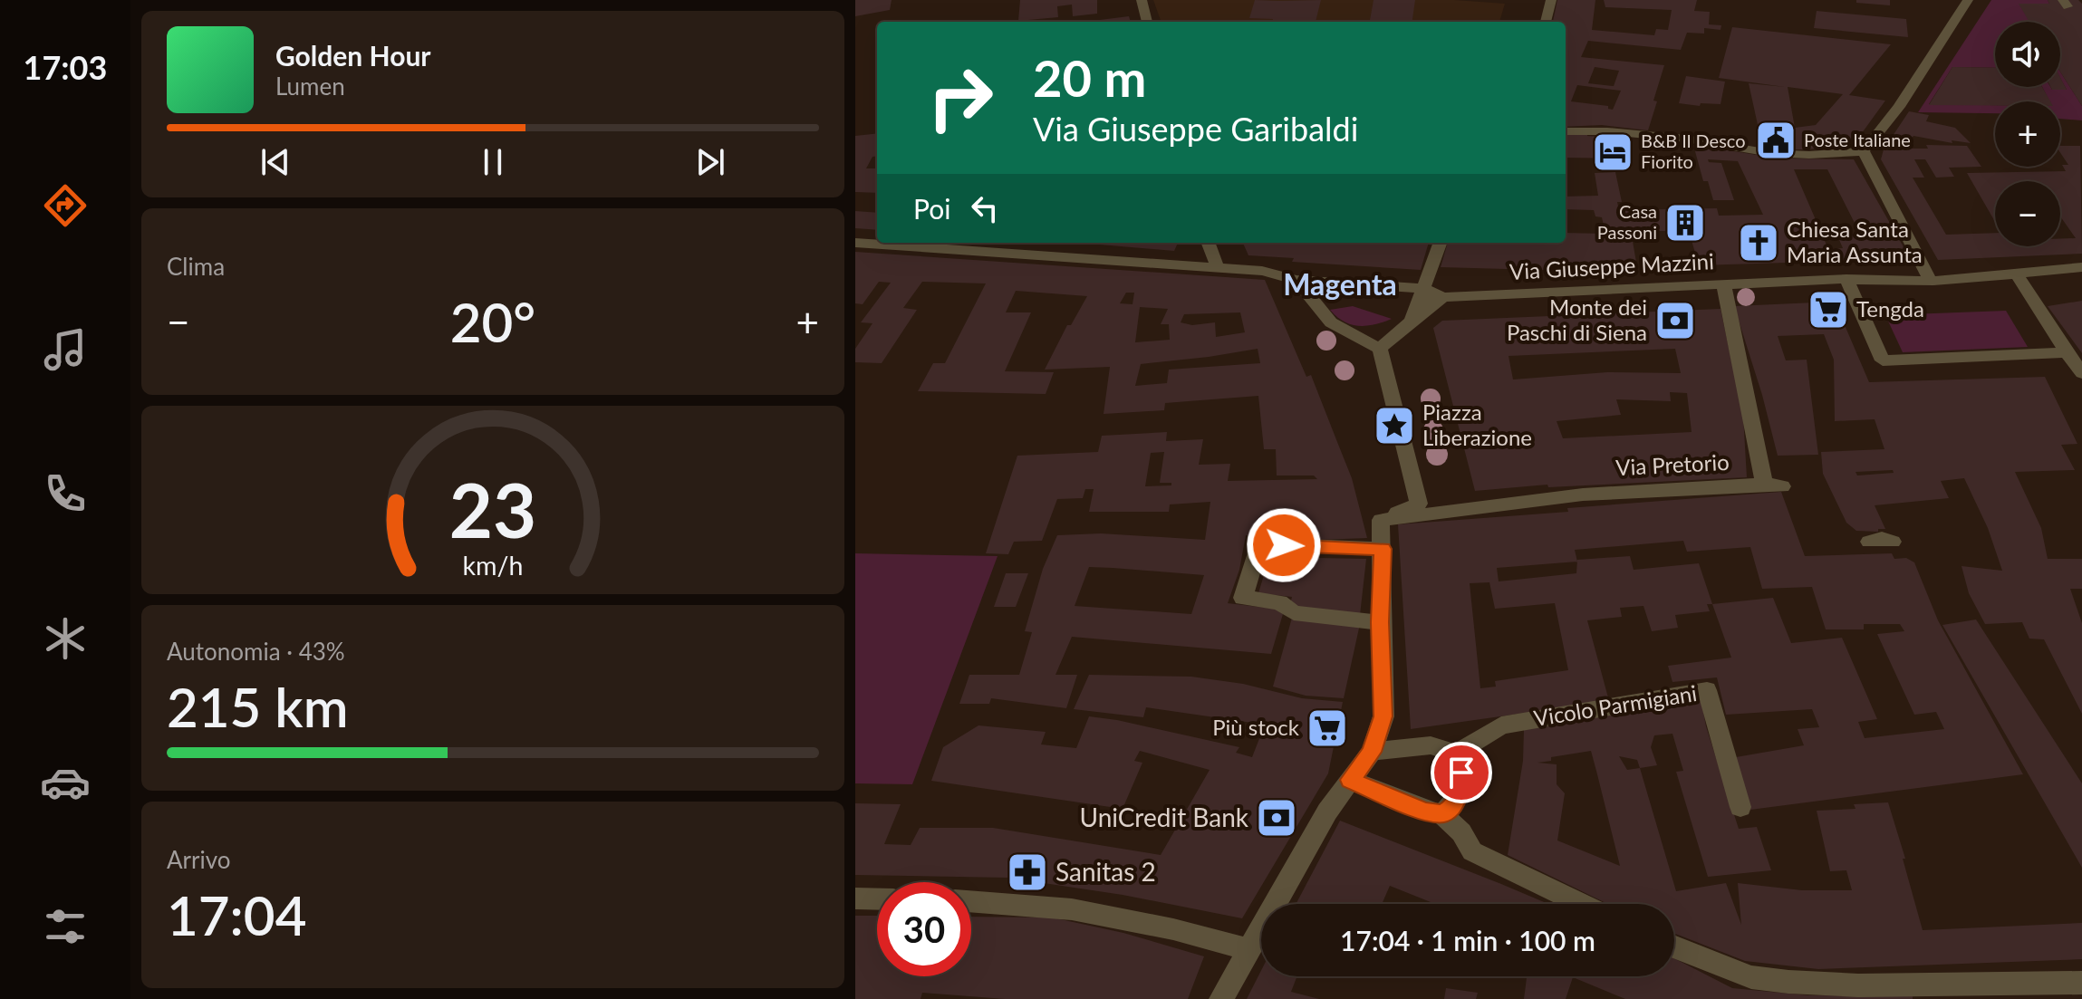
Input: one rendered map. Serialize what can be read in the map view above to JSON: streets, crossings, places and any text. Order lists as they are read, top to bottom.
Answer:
{
  "streets": {
    "street": ["Via Giuseppe Mazzini", "Via Pretorio", "Vicolo Parmigiani"]
  },
  "crossings": [
    ["Via Giuseppe Mazzini", "Via Pretorio"]
  ],
  "districts": ["Magenta"],
  "places": {
    "public building": ["Poste Italiane"],
    "hotel": ["B&B Il Desco Fiorito"],
    "building": ["Casa Passoni"],
    "church": ["Chiesa Santa Maria Assunta"],
    "supermarket": ["Tengda", "Più stock"],
    "bank": ["Monte dei Paschi di Siena", "UniCredit Bank"],
    "place": ["Piazza Liberazione"],
    "pharmacy": ["Sanitas 2"]
  },
  "page": {
    "tabs": "17:03",
    "map_buttons": ["+", "−"],
    "turn": ["20 m", "Via Giuseppe Garibaldi"],
    "song": ["Golden Hour", "Lumen"],
    "then": "Poi",
    "tile": [
      "Clima",
      ["Autonomia · 43%", "215 km"],
      ["Arrivo", "17:04"]
    ],
    "heat": ["−", "20°", "+"],
    "limit": "30",
    "trip": "17:04 · 1 min · 100 m",
    "gauge": ["23", "km/h"]
  }
}
